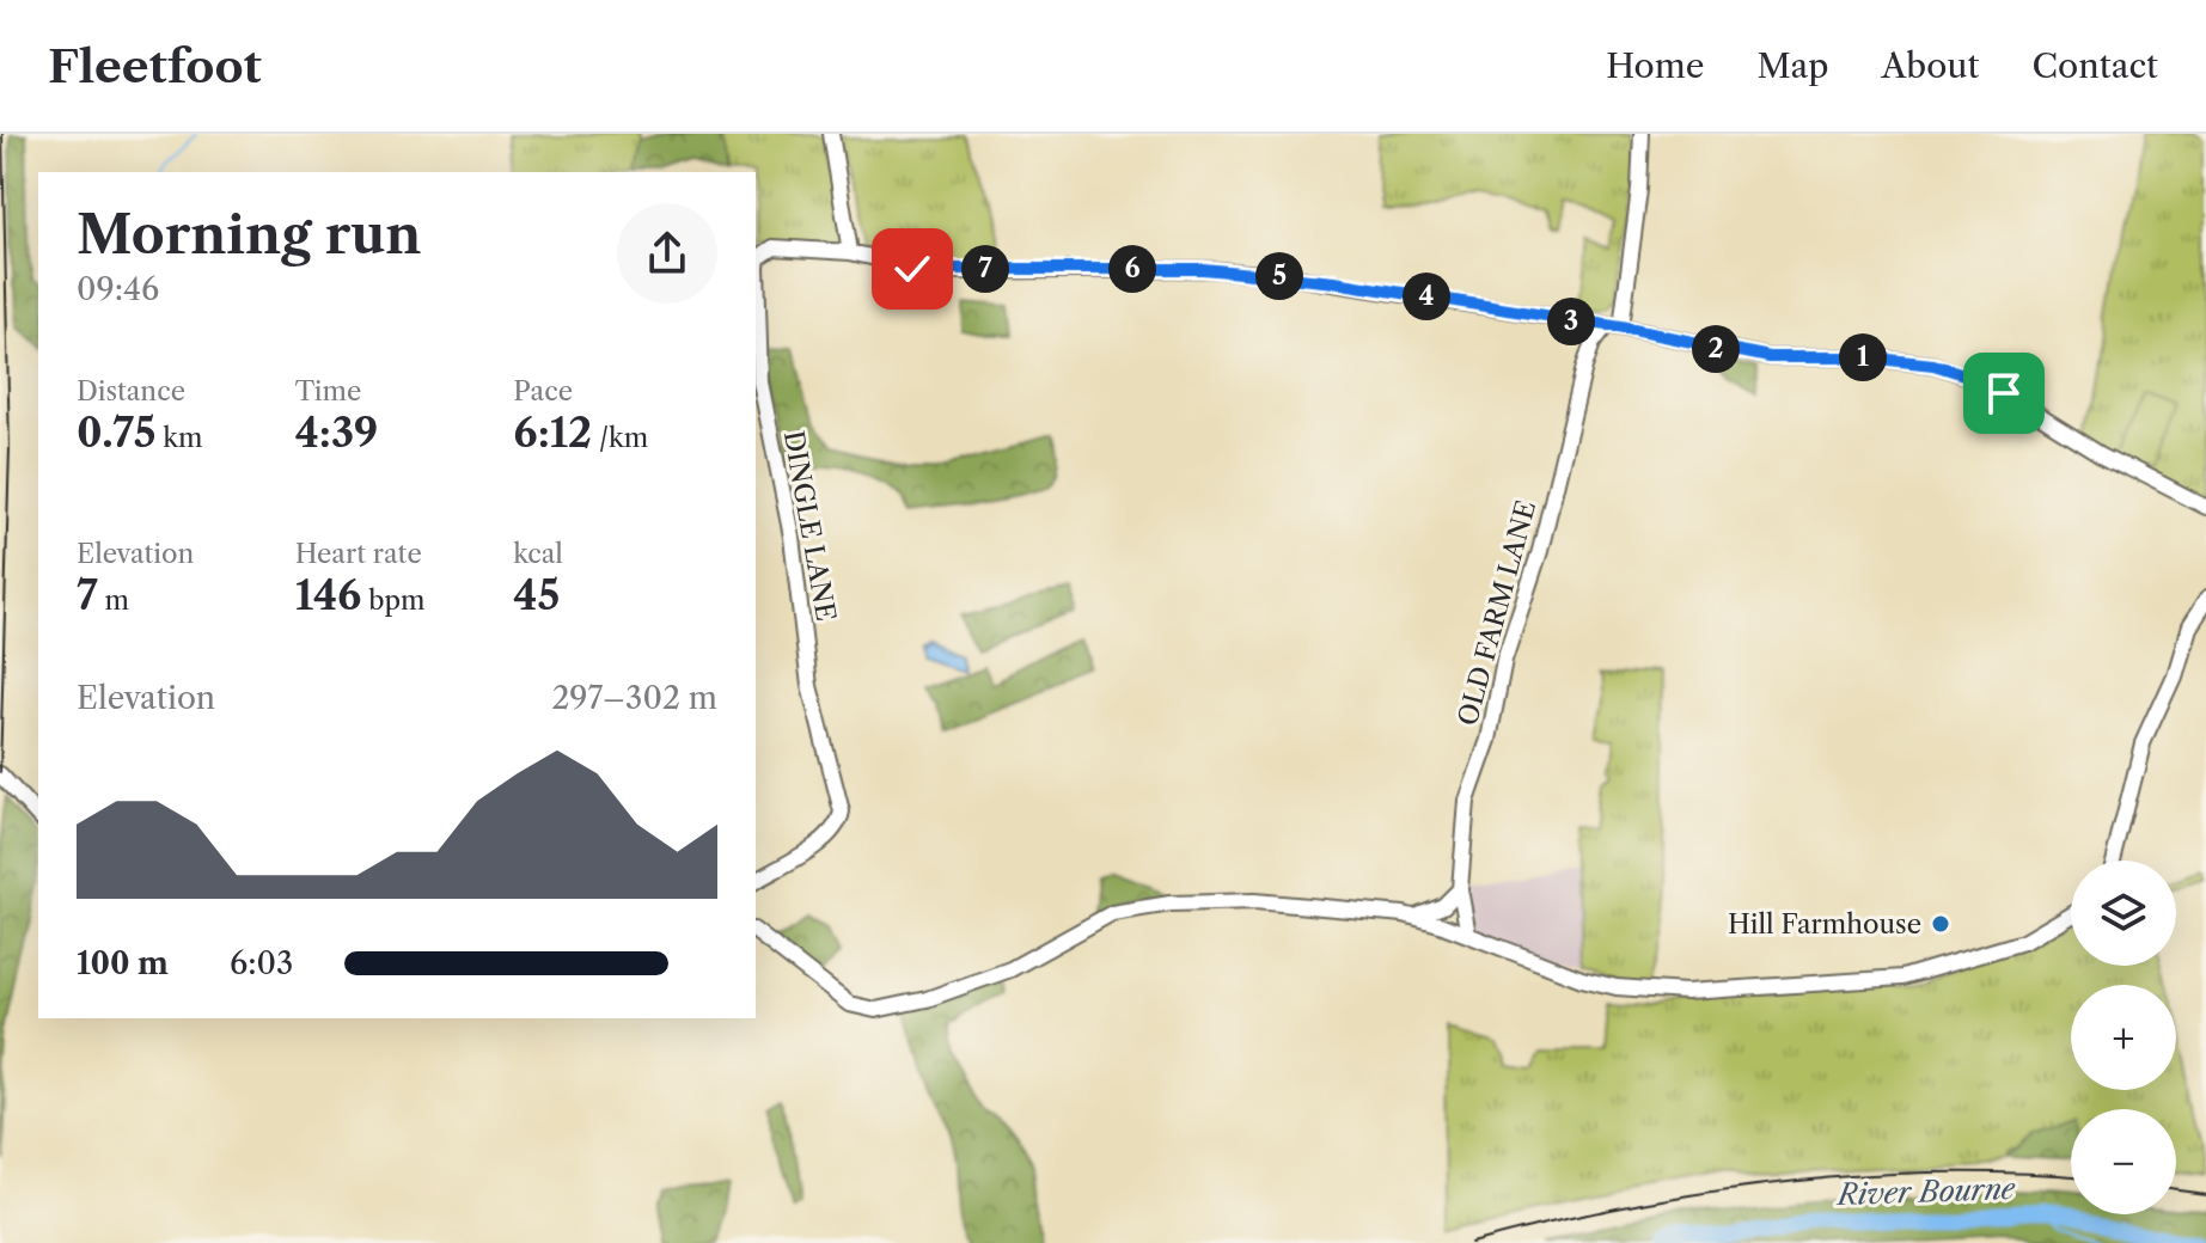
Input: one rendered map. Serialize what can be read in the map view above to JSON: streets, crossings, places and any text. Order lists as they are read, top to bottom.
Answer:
{
  "streets": {
    "street": ["DINGLE LANE", "OLD FARM LANE"]
  },
  "crossings": [
    ["DINGLE LANE", "OLD FARM LANE"]
  ],
  "water": ["River Bourne"],
  "places": ["Hill Farmhouse"],
  "page": {
    "header": "Fleetfoot",
    "nav": [
      "Home",
      "Map",
      "About",
      "Contact"
    ],
    "heading": ["Morning run", "09:46"],
    "pins": [
      "6",
      "7",
      "5",
      "4",
      "3",
      "2",
      "1"
    ],
    "stats": [
      ["Distance", "0.75 km"],
      ["Time", "4:39"],
      ["Pace", "6:12 /km"],
      ["Elevation", "7 m"],
      ["Heart rate", "146 bpm"],
      ["kcal", "45"]
    ],
    "chart": ["Elevation", "297–302 m"],
    "map_buttons": ["+", "−"],
    "list": [
      {
        "name": "100 m",
        "note": "6:03"
      }
    ]
  }
}
